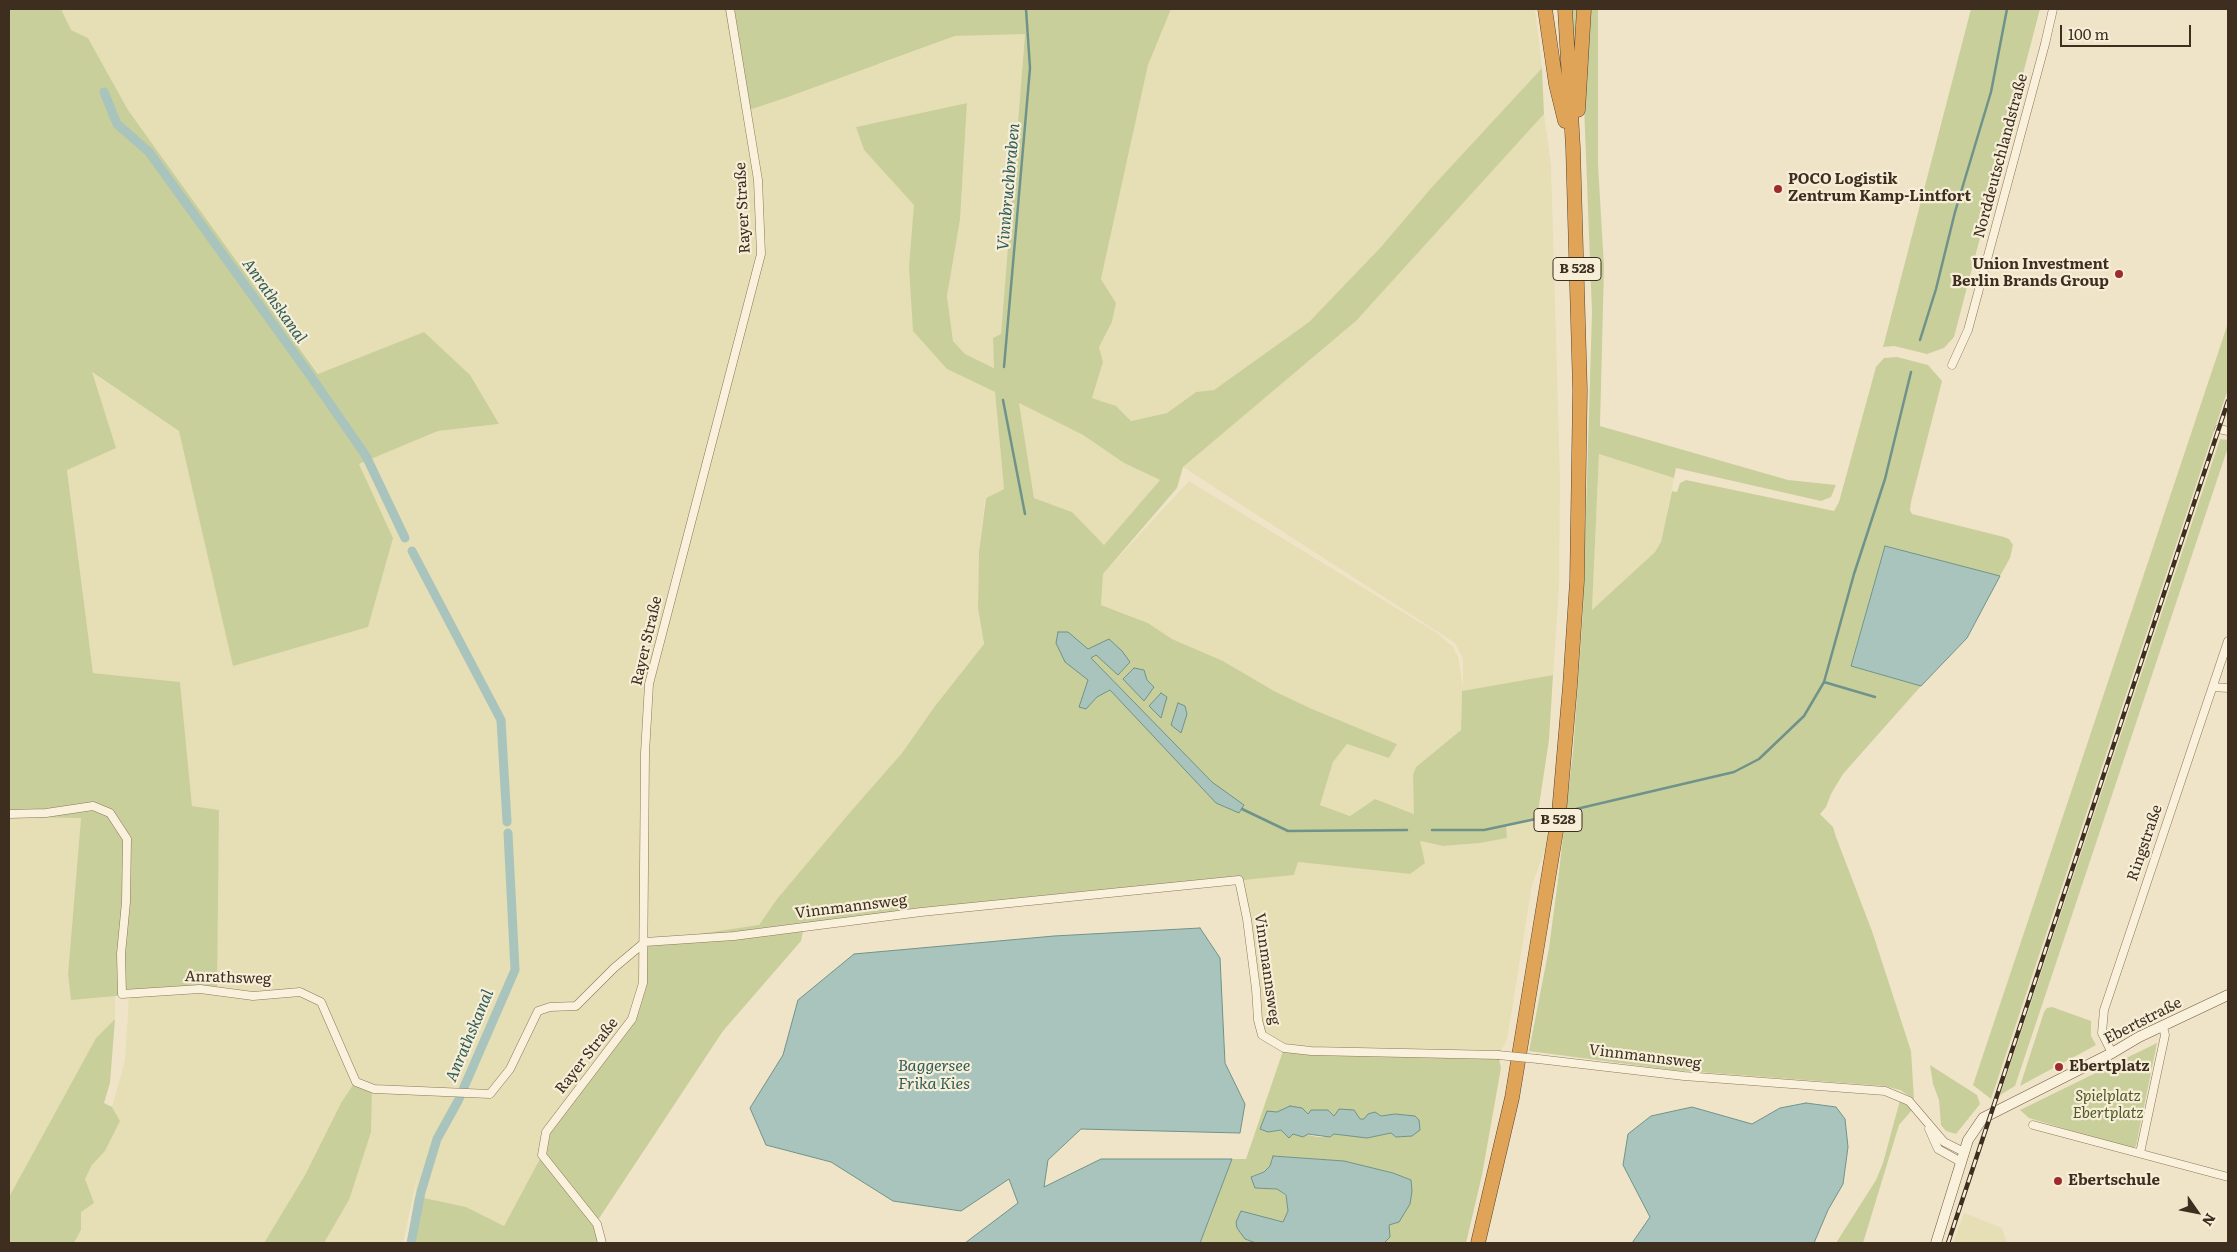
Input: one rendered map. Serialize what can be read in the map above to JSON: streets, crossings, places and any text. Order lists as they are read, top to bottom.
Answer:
{
  "streets": {
    "highway": ["B 528"],
    "street": [
      "Norddeutschlandstraße",
      "Rayer Straße",
      "Ringstraße",
      "Vinnmannsweg",
      "Anrathsweg",
      "Ebertstraße"
    ]
  },
  "crossings": [
    ["Rayer Straße", "Vinnmannsweg"],
    ["Rayer Straße", "Anrathsweg"],
    ["Ringstraße", "Ebertstraße"],
    ["Vinnmannsweg", "Anrathsweg"],
    ["Vinnmannsweg", "Ebertstraße"]
  ],
  "water": ["Vinnbruchbraben", "Anrathskanal", "Baggersee Frika Kies"],
  "parks": ["Spielplatz Ebertplatz"],
  "places": [
    "POCO Logistik Zentrum Kamp-Lintfort",
    "Union Investment Berlin Brands Group",
    "Ebertplatz",
    "Ebertschule"
  ],
  "scale_bar": "100 m",
  "north": "bottom right"
}
